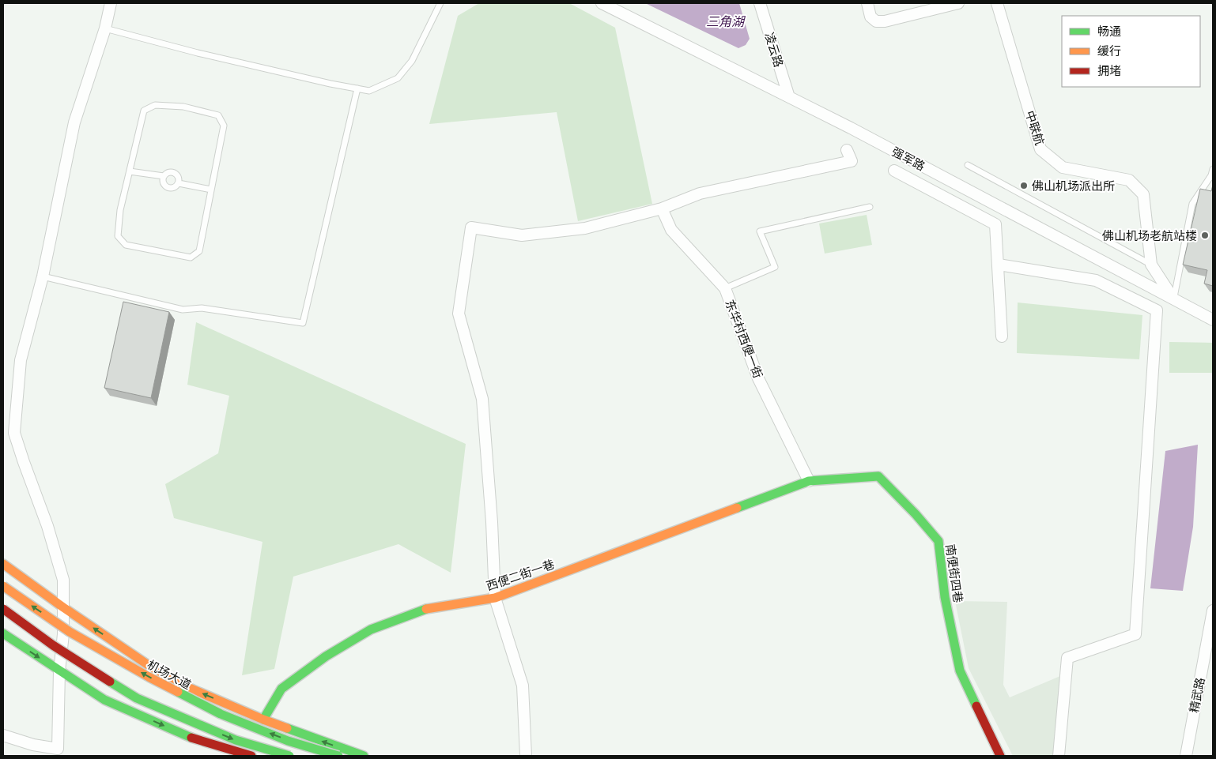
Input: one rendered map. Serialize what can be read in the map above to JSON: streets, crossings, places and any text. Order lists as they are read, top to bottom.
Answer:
{
  "streets": {
    "street": [
      "凌云路",
      "中联航",
      "强军路",
      "东华村西便一街",
      "南便街四巷",
      "西便二街一巷",
      "机场大道",
      "精武路"
    ]
  },
  "crossings": [
    ["凌云路", "强军路"],
    ["中联航", "强军路"],
    ["东华村西便一街", "南便街四巷"],
    ["东华村西便一街", "西便二街一巷"],
    ["南便街四巷", "西便二街一巷"]
  ],
  "water": ["三角湖"],
  "places": ["佛山机场派出所", "佛山机场老航站楼"],
  "legend": ["畅通", "缓行", "拥堵"]
}
